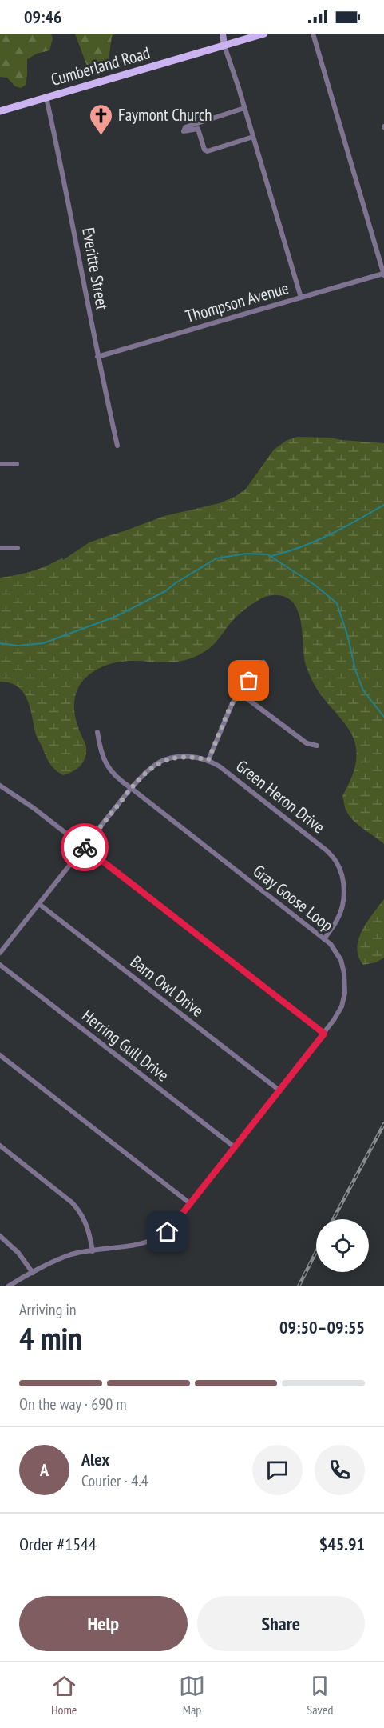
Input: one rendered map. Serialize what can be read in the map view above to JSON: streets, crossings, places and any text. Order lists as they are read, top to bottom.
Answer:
{
  "streets": {
    "main road": ["Cumberland Road"],
    "street": [
      "Everitte Street",
      "Thompson Avenue",
      "Green Heron Drive",
      "Gray Goose Loop",
      "Barn Owl Drive",
      "Herring Gull Drive"
    ]
  },
  "crossings": [
    ["Cumberland Road", "Everitte Street"],
    ["Everitte Street", "Thompson Avenue"],
    ["Green Heron Drive", "Gray Goose Loop"],
    ["Gray Goose Loop", "Barn Owl Drive"],
    ["Gray Goose Loop", "Herring Gull Drive"]
  ],
  "places": {
    "church": ["Faymont Church"]
  },
  "page": {
    "status": "09:46",
    "heading": ["4 min", "Arriving in", "09:50–09:55"],
    "panel": [
      "Alex",
      "Courier · 4.4",
      "Order #1544",
      "$45.91"
    ],
    "bar": "On the way · 690 m",
    "round": "A",
    "buttons": ["Help", "Share"],
    "tabs": ["Home", "Map", "Saved"]
  }
}
